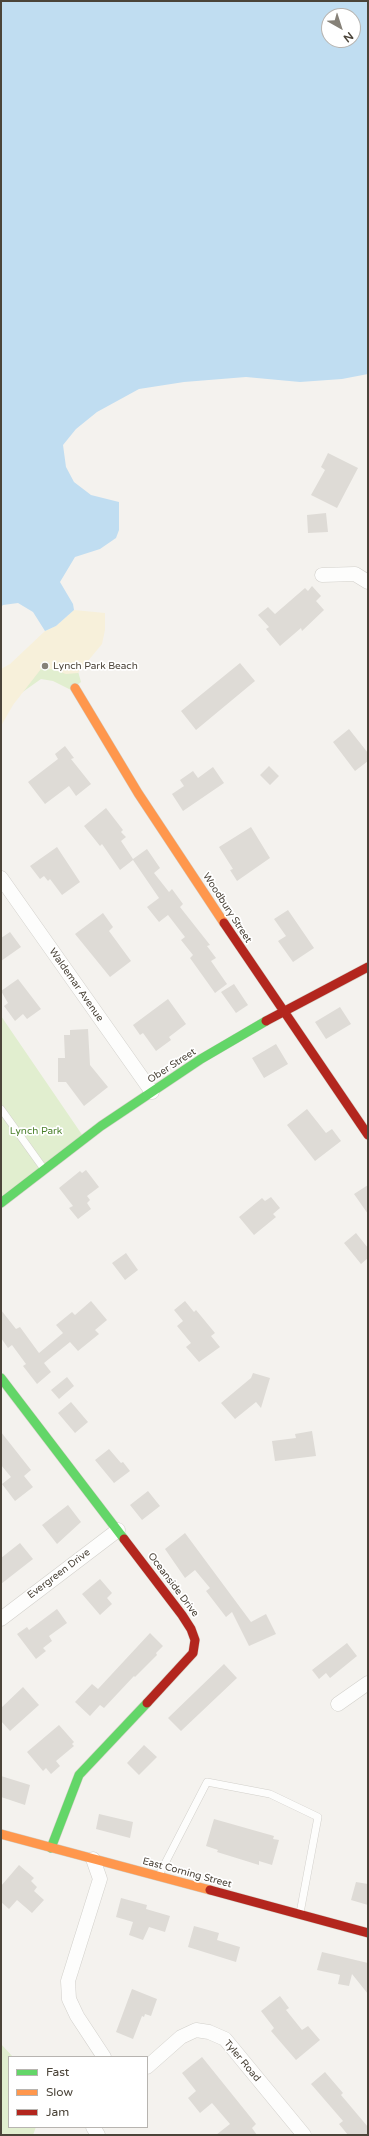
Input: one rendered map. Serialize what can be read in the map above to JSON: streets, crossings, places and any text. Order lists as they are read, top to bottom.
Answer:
{
  "streets": {
    "street": [
      "Woodbury Street",
      "Waldemar Avenue",
      "Ober Street",
      "Evergreen Drive",
      "Oceanside Drive",
      "East Corning Street",
      "Tyler Road"
    ]
  },
  "crossings": [
    ["Woodbury Street", "Ober Street"],
    ["Waldemar Avenue", "Ober Street"],
    ["Evergreen Drive", "Oceanside Drive"],
    ["Oceanside Drive", "East Corning Street"]
  ],
  "parks": ["Lynch Park"],
  "places": ["Lynch Park Beach"],
  "legend": ["Fast", "Slow", "Jam"],
  "north": "bottom right"
}
